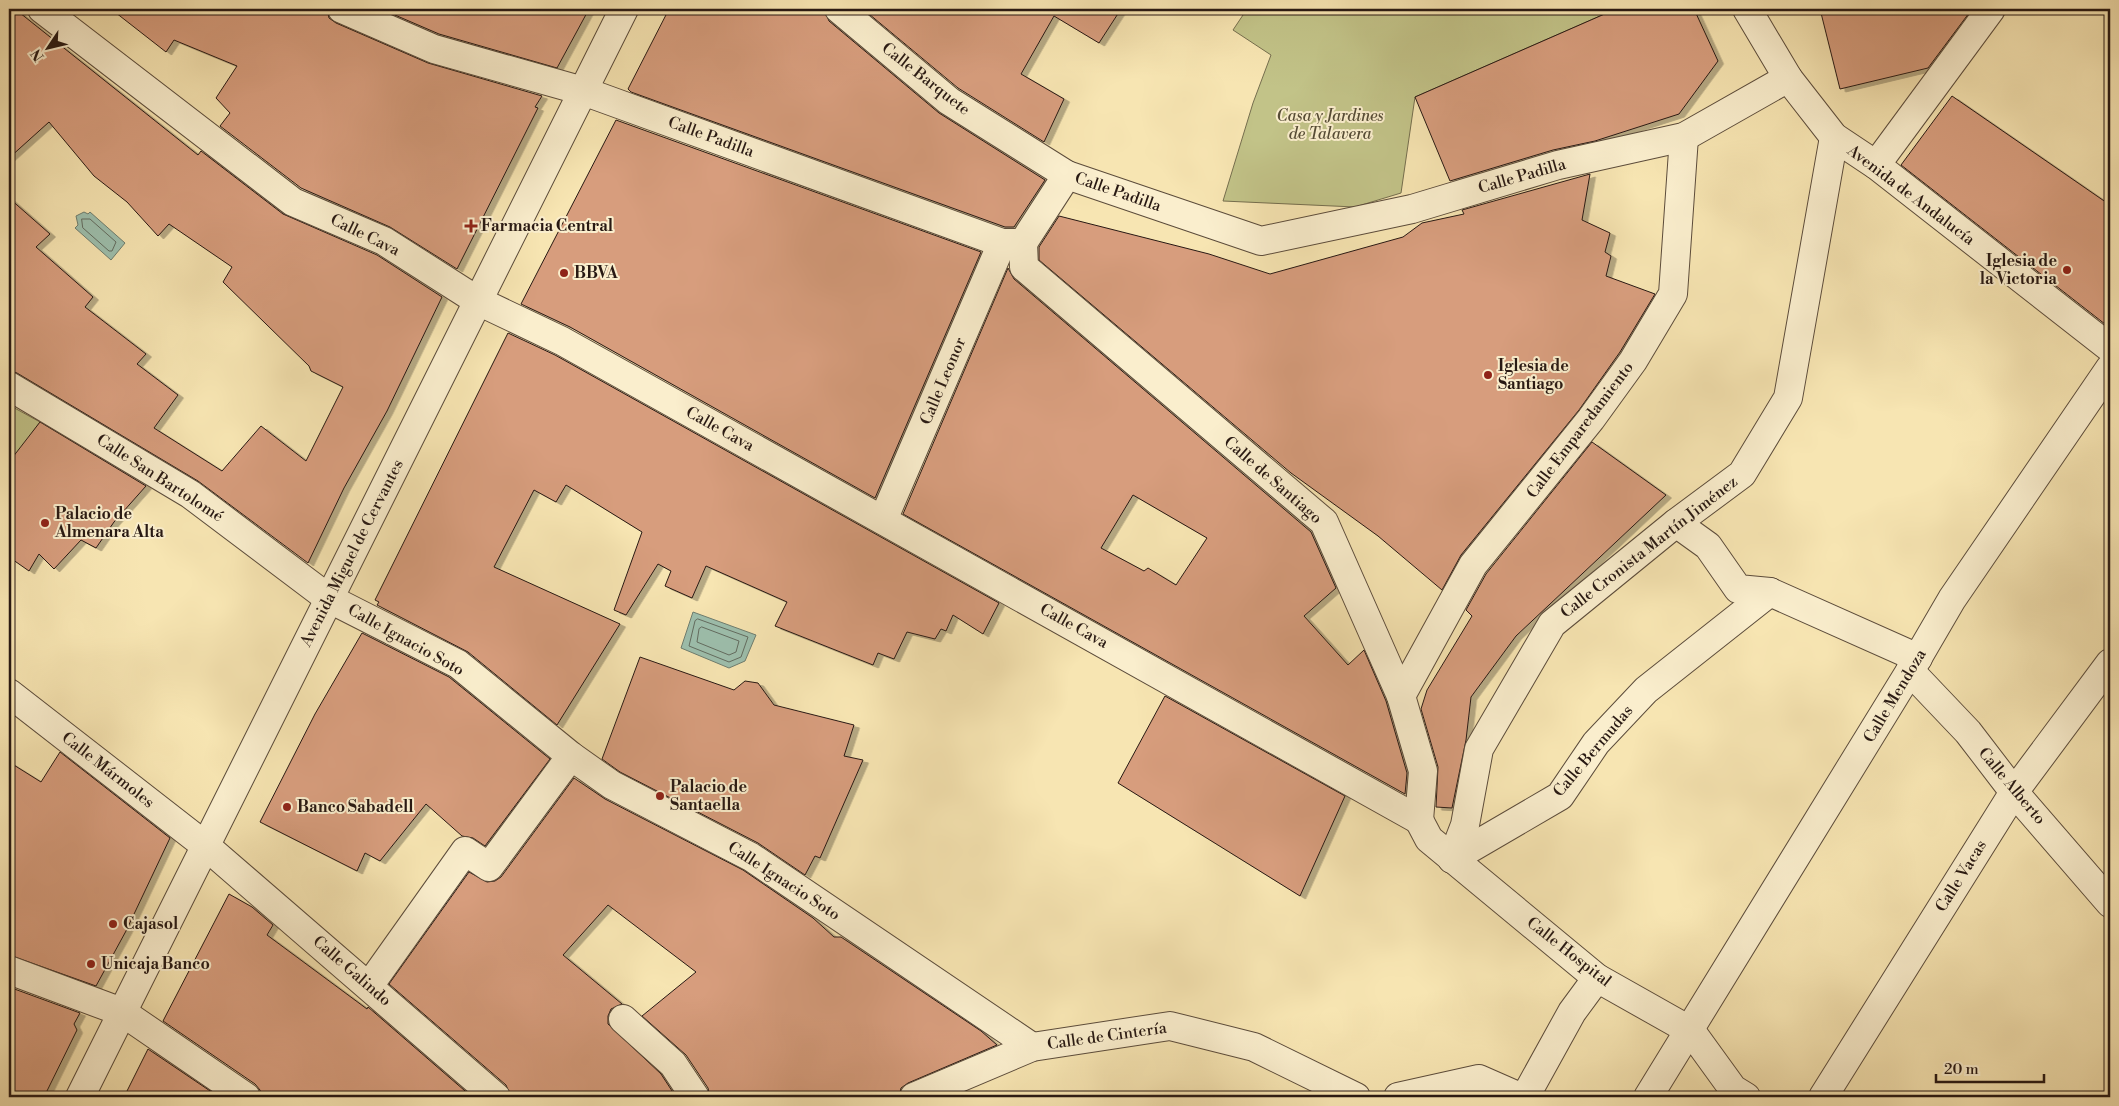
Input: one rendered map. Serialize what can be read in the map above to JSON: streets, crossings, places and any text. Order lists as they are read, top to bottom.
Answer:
{
  "streets": {
    "street": [
      "Calle Barquete",
      "Calle Padilla",
      "Avenida de Andalucía",
      "Calle Cava",
      "Calle Leonor",
      "Calle Emparedamiento",
      "Calle San Bartolomé",
      "Calle de Santiago",
      "Calle Cronista Martín Jiménez",
      "Avenida Miguel de Cervantes",
      "Calle Ignacio Soto",
      "Calle Mendoza",
      "Calle Bermudas",
      "Calle Mármoles",
      "Calle Alberto",
      "Calle Vacas",
      "Calle Hospital",
      "Calle Galindo",
      "Calle de Cintería"
    ]
  },
  "crossings": [
    ["Calle Barquete", "Calle Padilla"],
    ["Calle Padilla", "Avenida de Andalucía"],
    ["Calle Padilla", "Calle Leonor"],
    ["Calle Padilla", "Calle Emparedamiento"],
    ["Calle Padilla", "Calle de Santiago"],
    ["Calle Padilla", "Avenida Miguel de Cervantes"],
    ["Avenida de Andalucía", "Calle Cronista Martín Jiménez"],
    ["Calle Cava", "Calle Leonor"],
    ["Calle Cava", "Calle de Santiago"],
    ["Calle Cava", "Avenida Miguel de Cervantes"],
    ["Calle Cava", "Calle Hospital"],
    ["Calle Leonor", "Calle de Santiago"],
    ["Calle Emparedamiento", "Calle de Santiago"],
    ["Calle San Bartolomé", "Avenida Miguel de Cervantes"],
    ["Calle San Bartolomé", "Calle Ignacio Soto"],
    ["Calle de Santiago", "Calle Hospital"],
    ["Calle Cronista Martín Jiménez", "Calle Bermudas"],
    ["Calle Cronista Martín Jiménez", "Calle Hospital"],
    ["Avenida Miguel de Cervantes", "Calle Ignacio Soto"],
    ["Avenida Miguel de Cervantes", "Calle Mármoles"],
    ["Avenida Miguel de Cervantes", "Calle Galindo"],
    ["Calle Ignacio Soto", "Calle de Cintería"],
    ["Calle Mendoza", "Calle Alberto"],
    ["Calle Mendoza", "Calle Hospital"],
    ["Calle Bermudas", "Calle Hospital"],
    ["Calle Mármoles", "Calle Galindo"],
    ["Calle Alberto", "Calle Vacas"]
  ],
  "parks": ["Casa y Jardines de Talavera"],
  "places": {
    "health": ["Farmacia Central"],
    "other": [
      "Iglesia de la Victoria",
      "BBVA",
      "Iglesia de Santiago",
      "Palacio de Almenara Alta",
      "Palacio de Santaella",
      "Banco Sabadell",
      "Cajasol",
      "Unicaja Banco"
    ]
  },
  "scale_bar": "20 m",
  "north": "bottom left"
}
